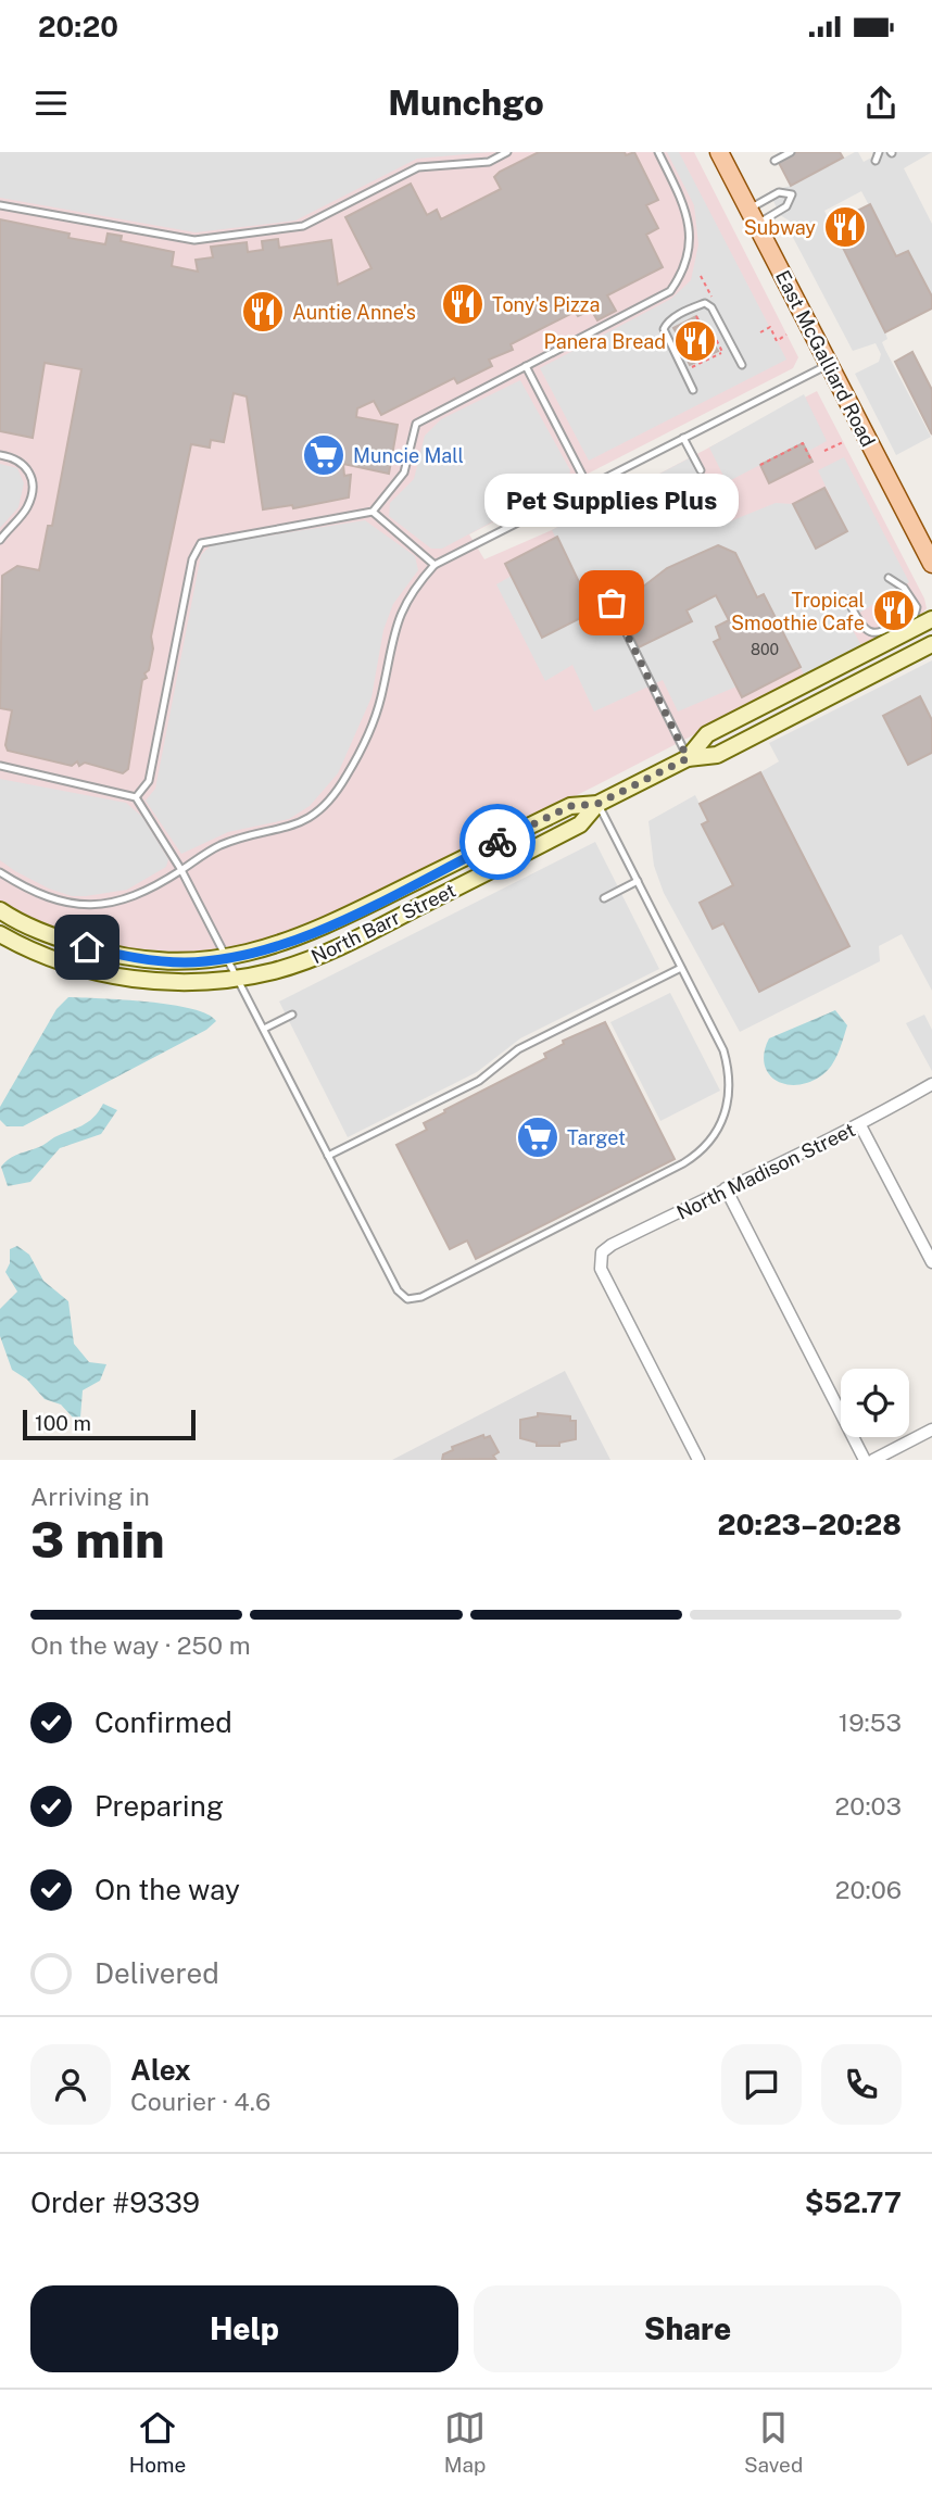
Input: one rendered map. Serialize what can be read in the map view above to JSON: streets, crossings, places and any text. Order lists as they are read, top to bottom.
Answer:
{
  "streets": {
    "main road": ["East McGalliard Road"],
    "street": ["North Barr Street", "North Madison Street"]
  },
  "places": {
    "restaurant": [
      "Subway",
      "Tony's Pizza",
      "Auntie Anne's",
      "Panera Bread",
      "Tropical Smoothie Cafe"
    ],
    "supermarket": ["Muncie Mall", "Target"],
    "other": ["Pet Supplies Plus"]
  },
  "house_numbers": ["800"],
  "scale_bar": "100 m",
  "page": {
    "status": "20:20",
    "header": "Munchgo",
    "bubble": "Pet Supplies Plus",
    "scale": "100 m",
    "heading": ["3 min", "Arriving in", "20:23–20:28"],
    "panel": [
      "Alex",
      "Courier · 4.6",
      "Order #9339",
      "$52.77"
    ],
    "bar": "On the way · 250 m",
    "list": [
      ["Confirmed", "19:53"],
      ["Preparing", "20:03"],
      ["On the way", "20:06"],
      "Delivered"
    ],
    "buttons": ["Help", "Share"],
    "tabs": ["Home", "Map", "Saved"]
  }
}
